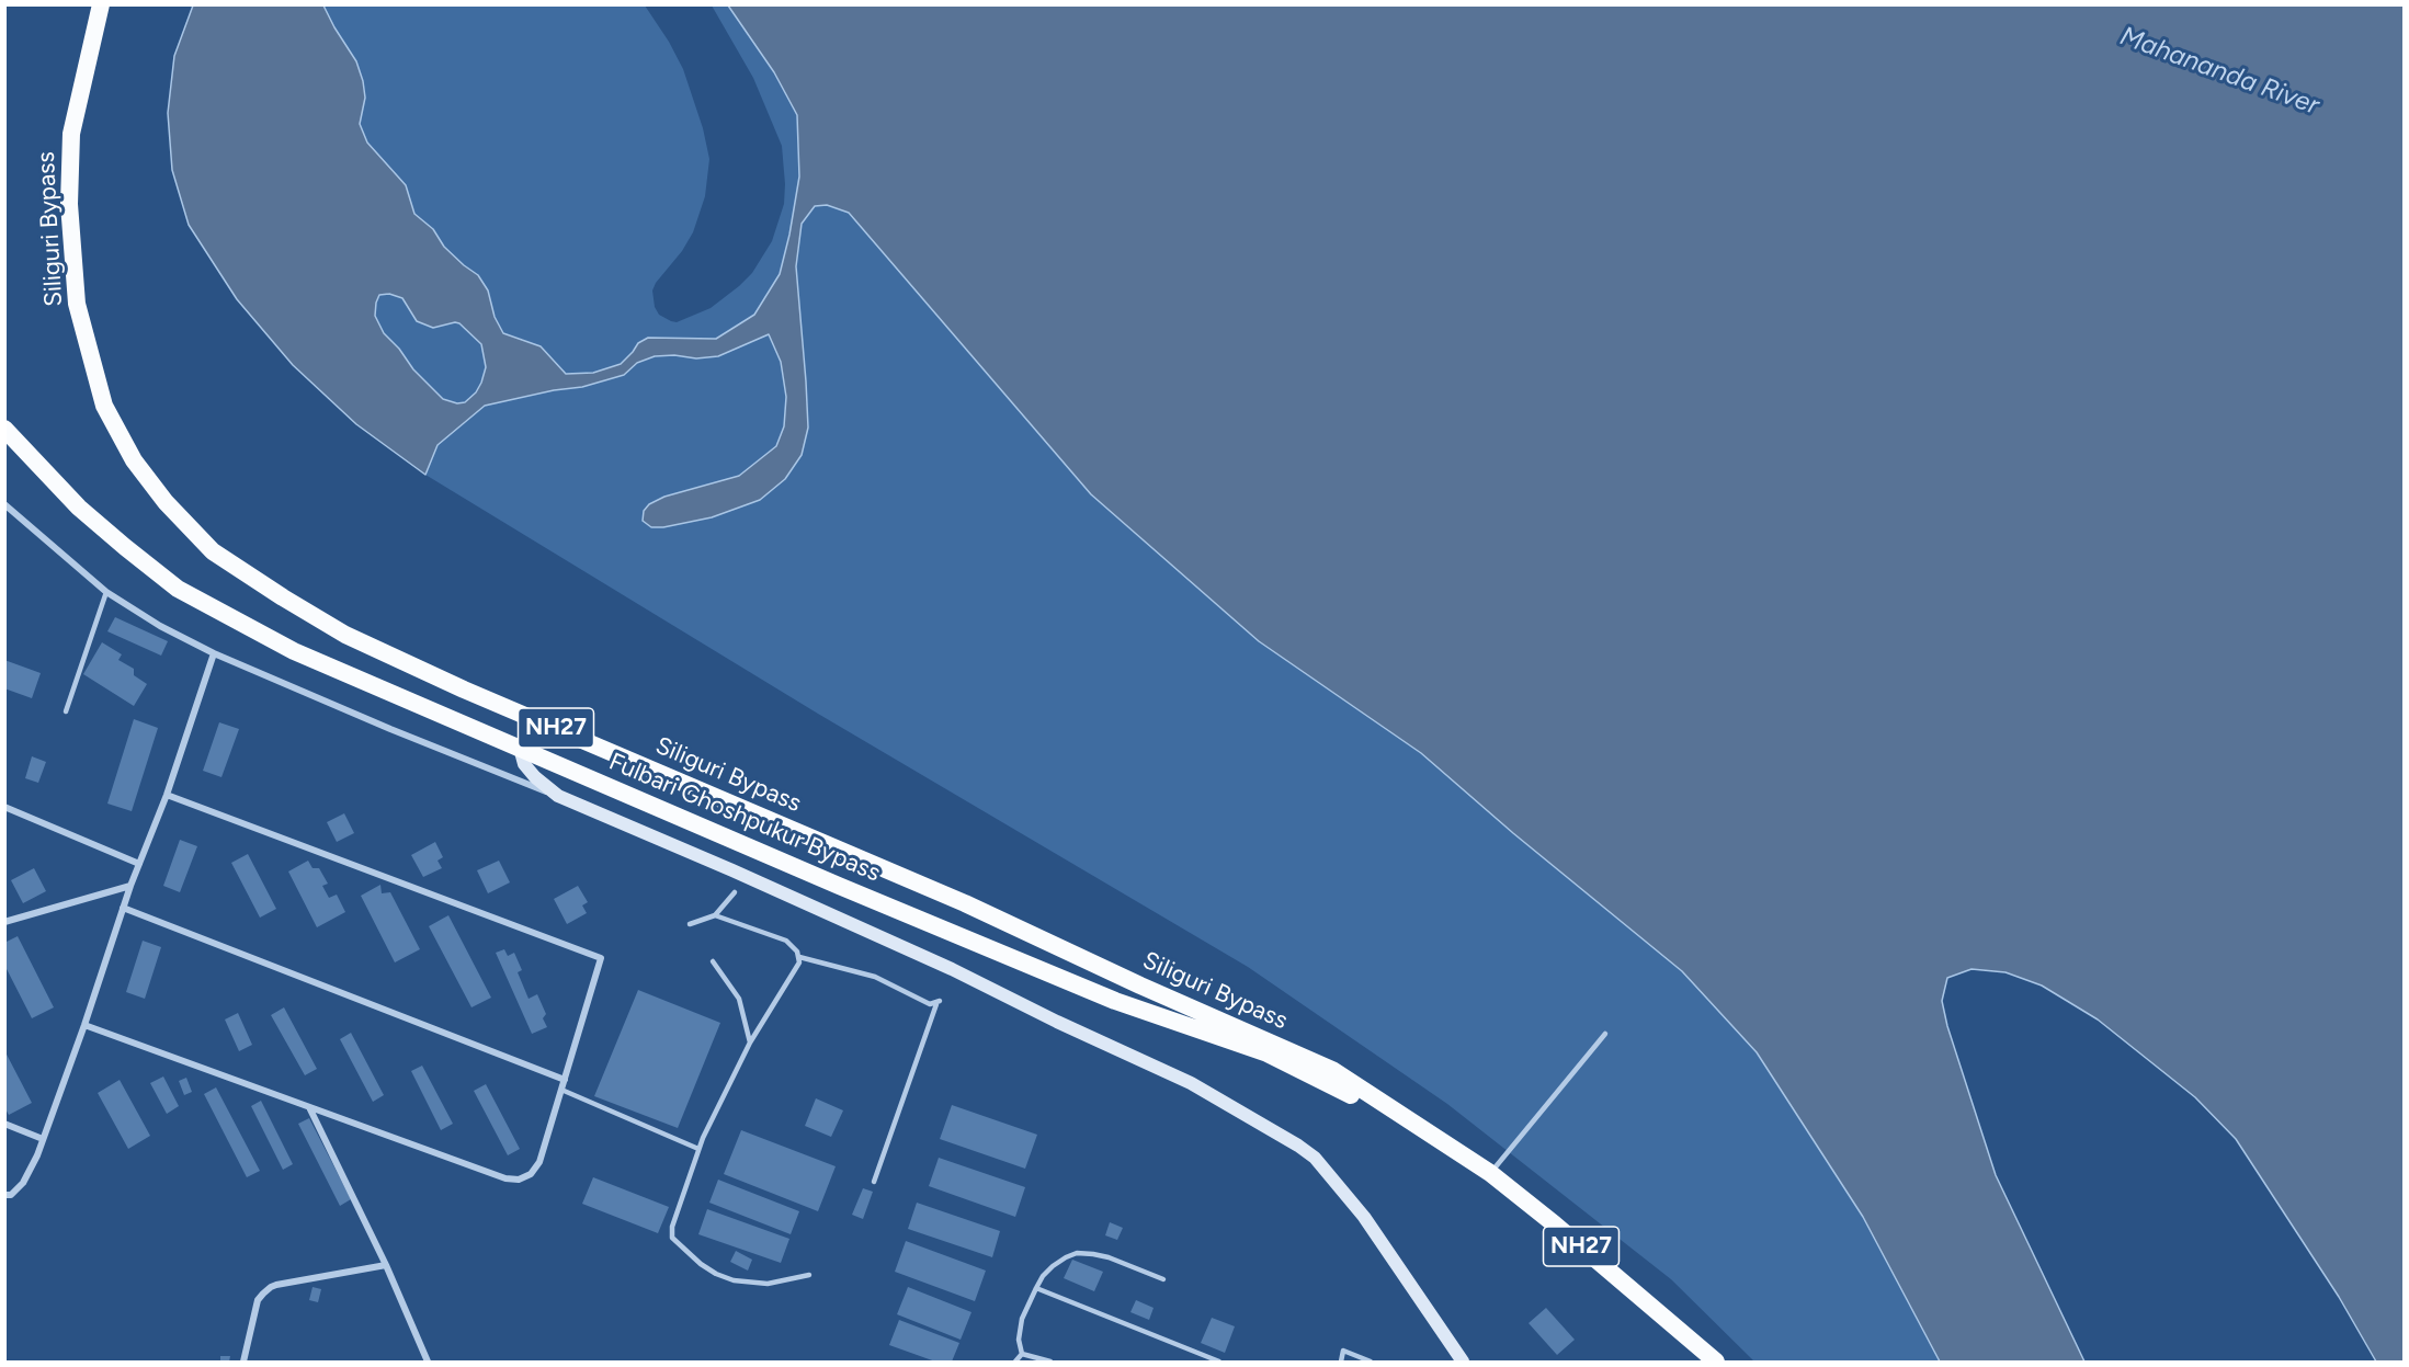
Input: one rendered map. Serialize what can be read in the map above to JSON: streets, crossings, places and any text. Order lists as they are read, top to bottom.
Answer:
{
  "streets": {
    "highway": ["Siliguri Bypass", "NH27", "Fulbari Ghoshpukur Bypass"]
  },
  "crossings": [
    ["Siliguri Bypass", "Fulbari Ghoshpukur Bypass"]
  ],
  "water": ["Mahananda River"]
}
